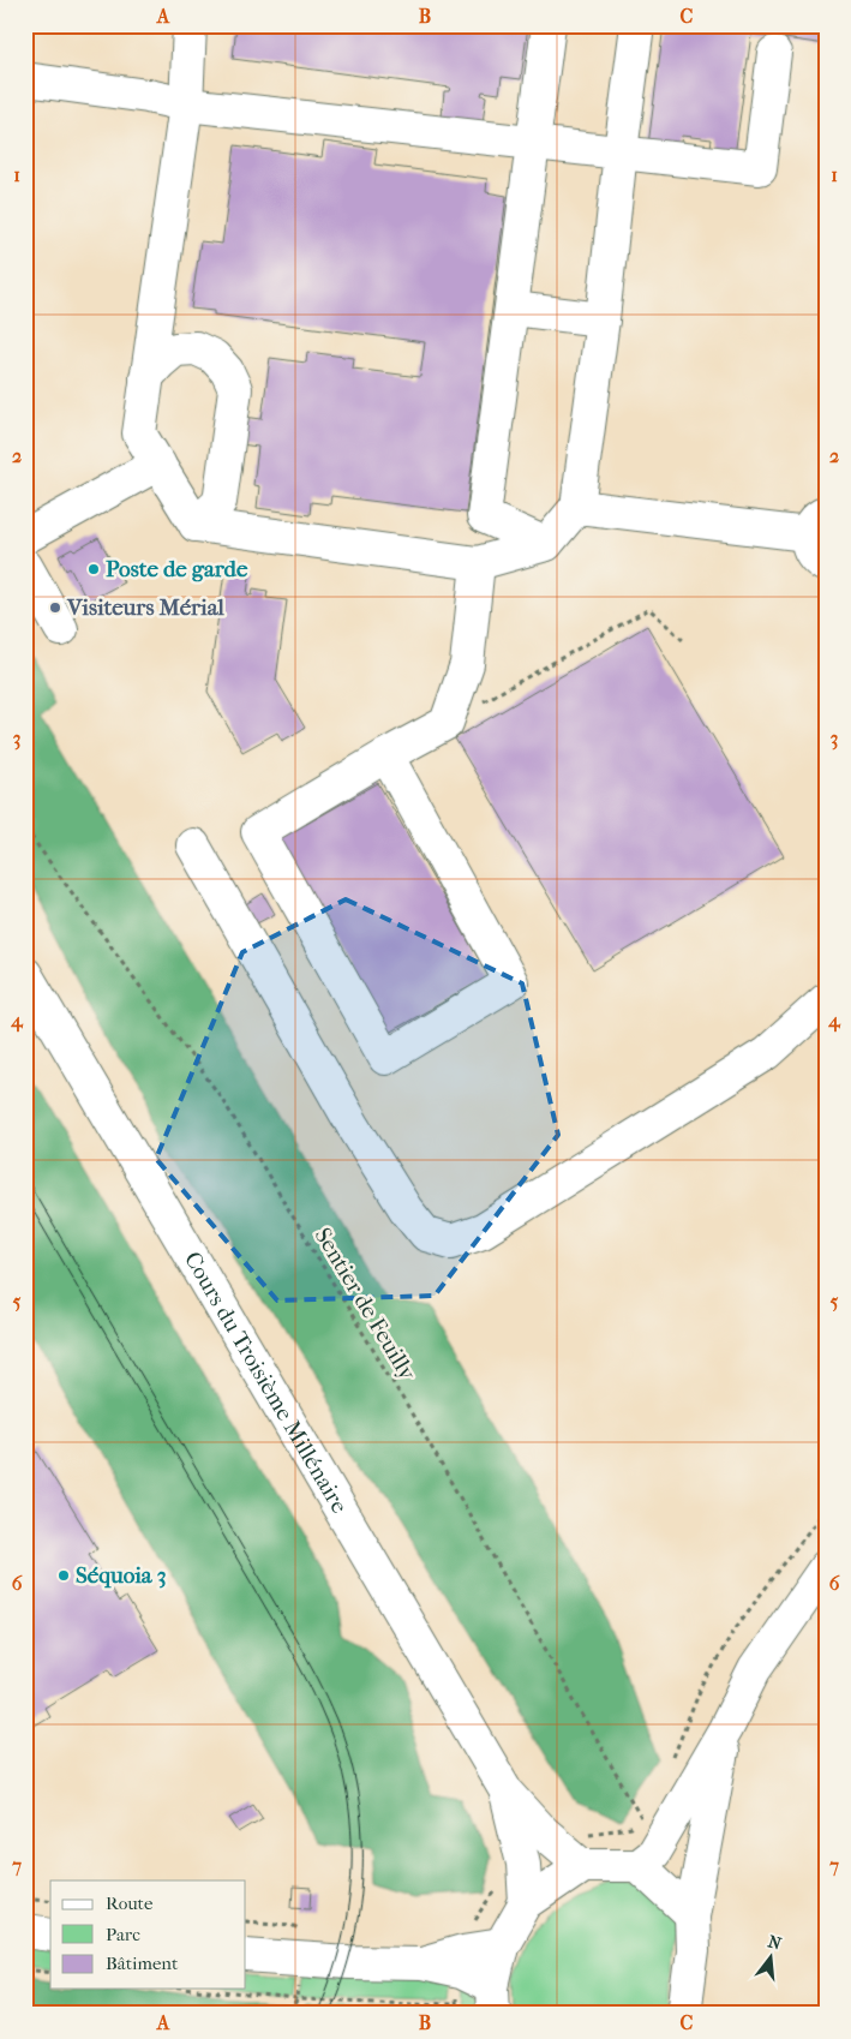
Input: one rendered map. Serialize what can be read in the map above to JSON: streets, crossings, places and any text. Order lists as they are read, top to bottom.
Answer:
{
  "streets": {
    "street": ["Cours du Troisième Millénaire"],
    "path": ["Sentier de Feuilly"]
  },
  "places": ["Poste de garde", "Visiteurs Mérial", "Séquoia 3"],
  "legend": ["Route", "Parc", "Bâtiment"],
  "north": "top",
  "grid": {
    "columns": ["A", "B", "C"],
    "rows": [
      "1",
      "2",
      "3",
      "4",
      "5",
      "6",
      "7"
    ]
  }
}
